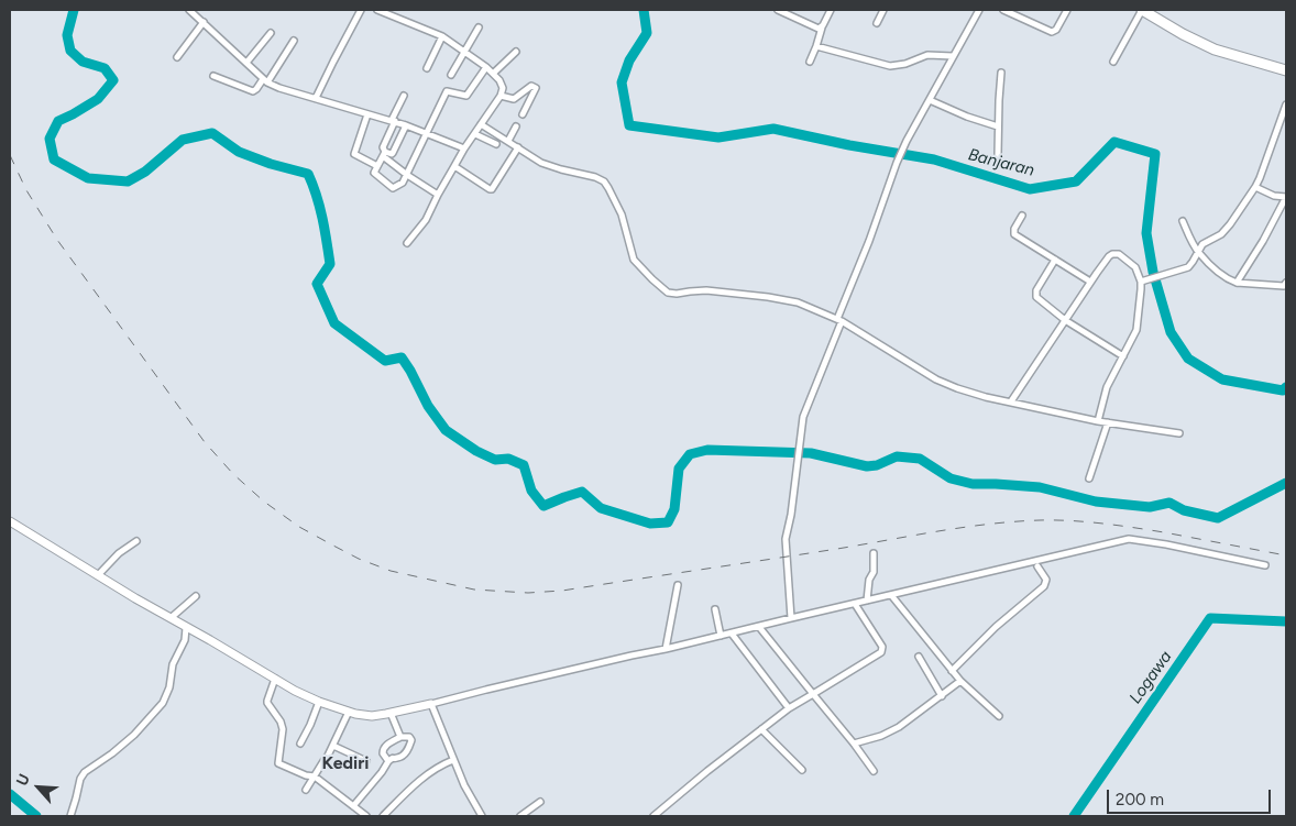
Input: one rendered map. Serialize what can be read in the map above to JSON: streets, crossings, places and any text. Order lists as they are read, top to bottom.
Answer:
{
  "districts": ["Kediri"],
  "water": ["Banjaran", "Logawa"],
  "scale_bar": "200 m",
  "north": "top left"
}
